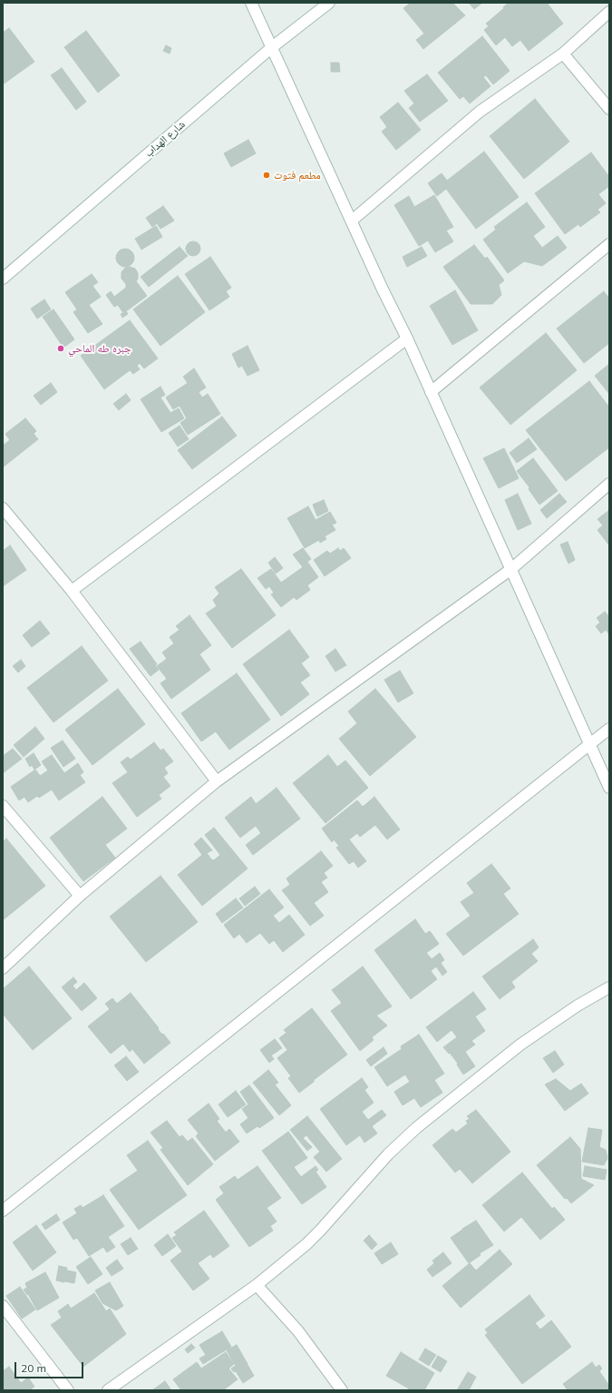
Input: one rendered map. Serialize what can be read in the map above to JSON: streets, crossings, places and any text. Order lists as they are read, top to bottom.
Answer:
{
  "streets": {
    "street": ["شارع الهداب"]
  },
  "places": ["مطعم فتوت", "جبره طه الماحي"],
  "scale_bar": "20 m"
}
